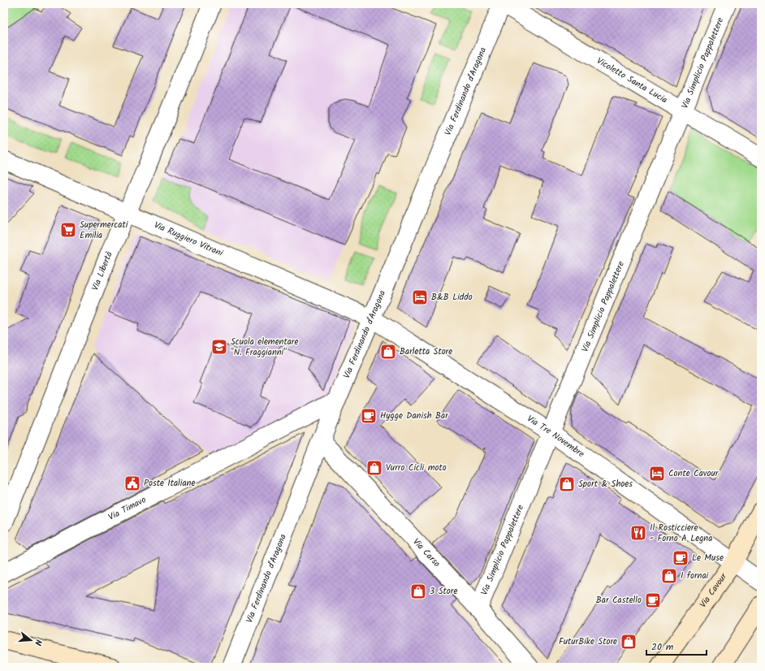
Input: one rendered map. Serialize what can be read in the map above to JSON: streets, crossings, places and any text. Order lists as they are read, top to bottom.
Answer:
{
  "streets": {
    "street": [
      "Via Simplicio Pappalettere",
      "Vicoletto Santa Lucia",
      "Via Ferdinando d'Aragona",
      "Via Ruggiero Vitrani",
      "Via Libertà",
      "Via Tre Novembre",
      "Via Timavo",
      "Via Carso",
      "Via Cavour"
    ]
  },
  "crossings": [
    ["Via Simplicio Pappalettere", "Vicoletto Santa Lucia"],
    ["Via Simplicio Pappalettere", "Via Tre Novembre"],
    ["Via Simplicio Pappalettere", "Via Carso"],
    ["Vicoletto Santa Lucia", "Via Ferdinando d'Aragona"],
    ["Via Ferdinando d'Aragona", "Via Ruggiero Vitrani"],
    ["Via Ferdinando d'Aragona", "Via Tre Novembre"],
    ["Via Ferdinando d'Aragona", "Via Timavo"],
    ["Via Ferdinando d'Aragona", "Via Carso"],
    ["Via Ruggiero Vitrani", "Via Libertà"],
    ["Via Ruggiero Vitrani", "Via Tre Novembre"],
    ["Via Tre Novembre", "Via Cavour"]
  ],
  "places": {
    "supermarket": ["Supermercati Emilia"],
    "hotel": ["B&B Liddo", "Conte Cavour"],
    "school or university": ["Scuola elementare \"N. Fraggianni\""],
    "shop": [
      "Barletta Store",
      "Vurro Cicli moto",
      "Sport & Shoes",
      "I fornai",
      "3 Store",
      "FuturBike Store"
    ],
    "cafe": ["Hygge Danish Bar", "Le Muse", "Bar Castello"],
    "public building": ["Poste Italiane"],
    "restaurant": ["Il Rosticciere - Forno A Legna"]
  },
  "scale_bar": "20 m",
  "north": "right"
}
